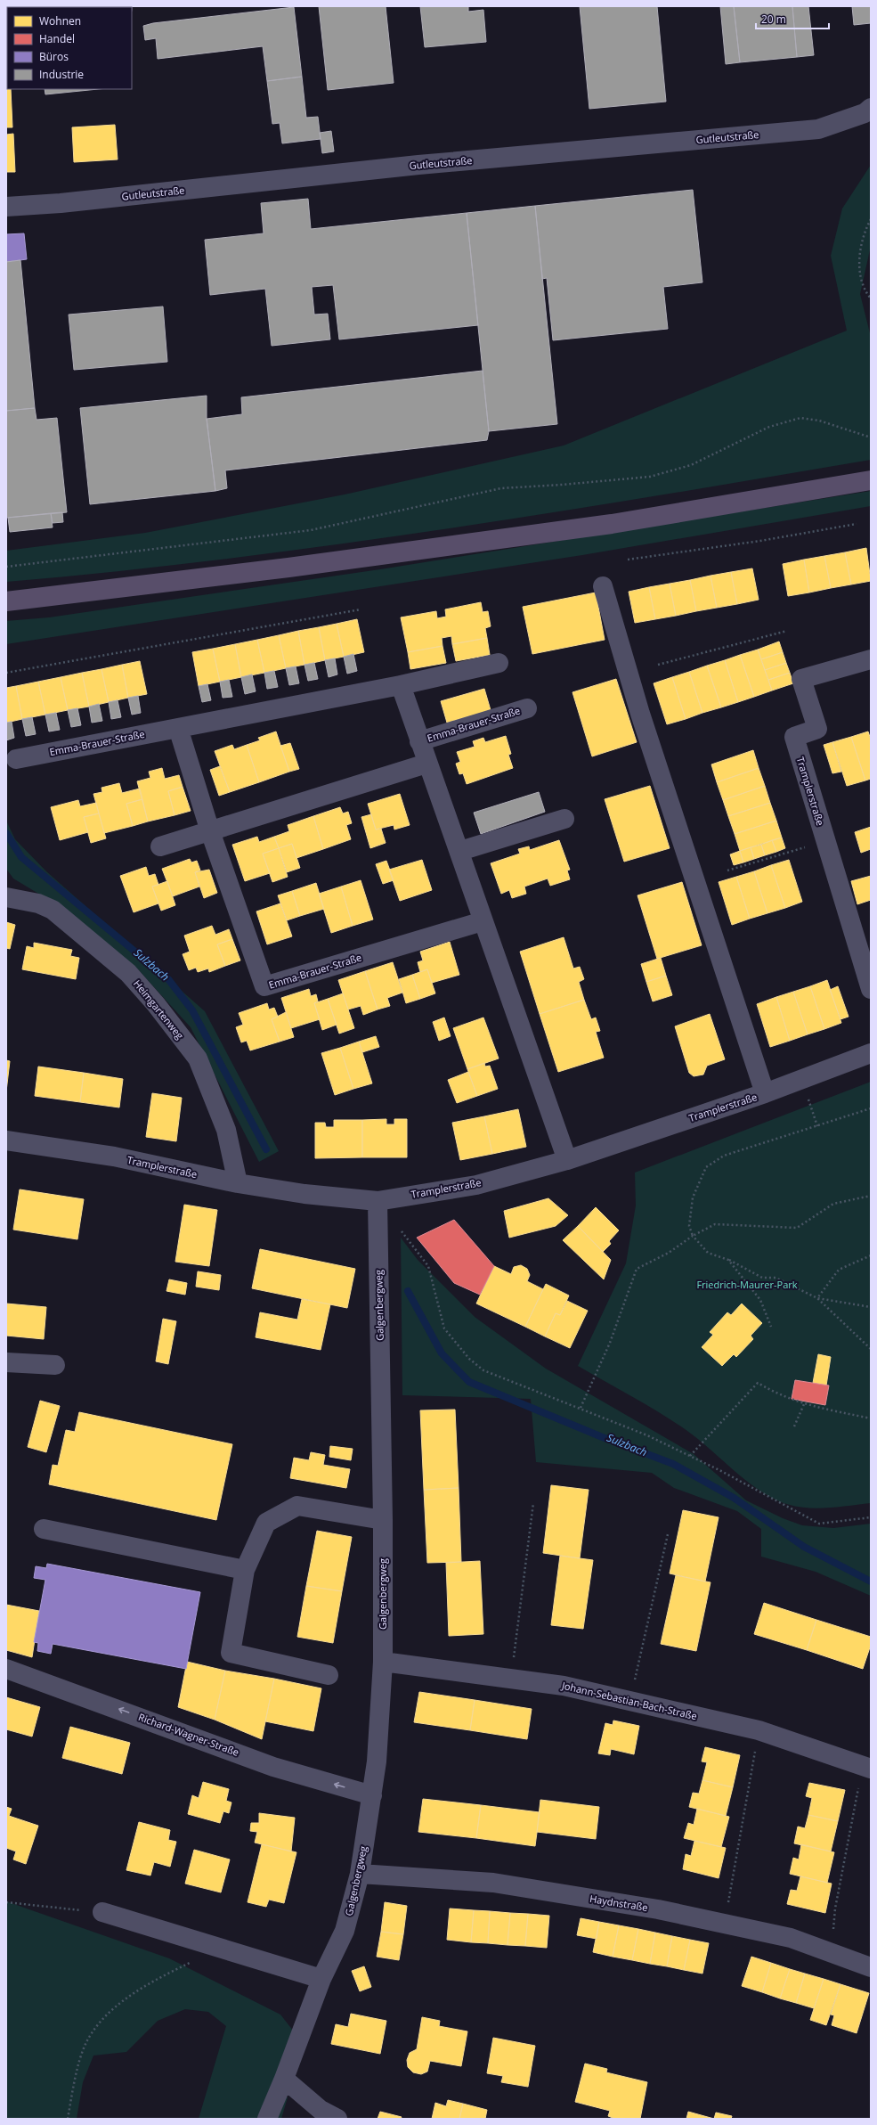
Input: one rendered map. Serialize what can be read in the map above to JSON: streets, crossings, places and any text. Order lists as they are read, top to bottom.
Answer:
{
  "streets": {
    "street": [
      "Gutleutstraße",
      "Emma-Brauer-Straße",
      "Tramplerstraße",
      "Heimgartenweg",
      "Galgenbergweg",
      "Johann-Sebastian-Bach-Straße",
      "Richard-Wagner-Straße",
      "Haydnstraße"
    ]
  },
  "crossings": [
    ["Emma-Brauer-Straße", "Tramplerstraße"],
    ["Tramplerstraße", "Heimgartenweg"],
    ["Tramplerstraße", "Galgenbergweg"],
    ["Galgenbergweg", "Johann-Sebastian-Bach-Straße"],
    ["Galgenbergweg", "Richard-Wagner-Straße"],
    ["Galgenbergweg", "Haydnstraße"]
  ],
  "water": ["Sulzbach"],
  "parks": ["Friedrich-Maurer-Park"],
  "legend": [
    "Wohnen",
    "Handel",
    "Büros",
    "Industrie"
  ],
  "scale_bar": "20 m"
}
